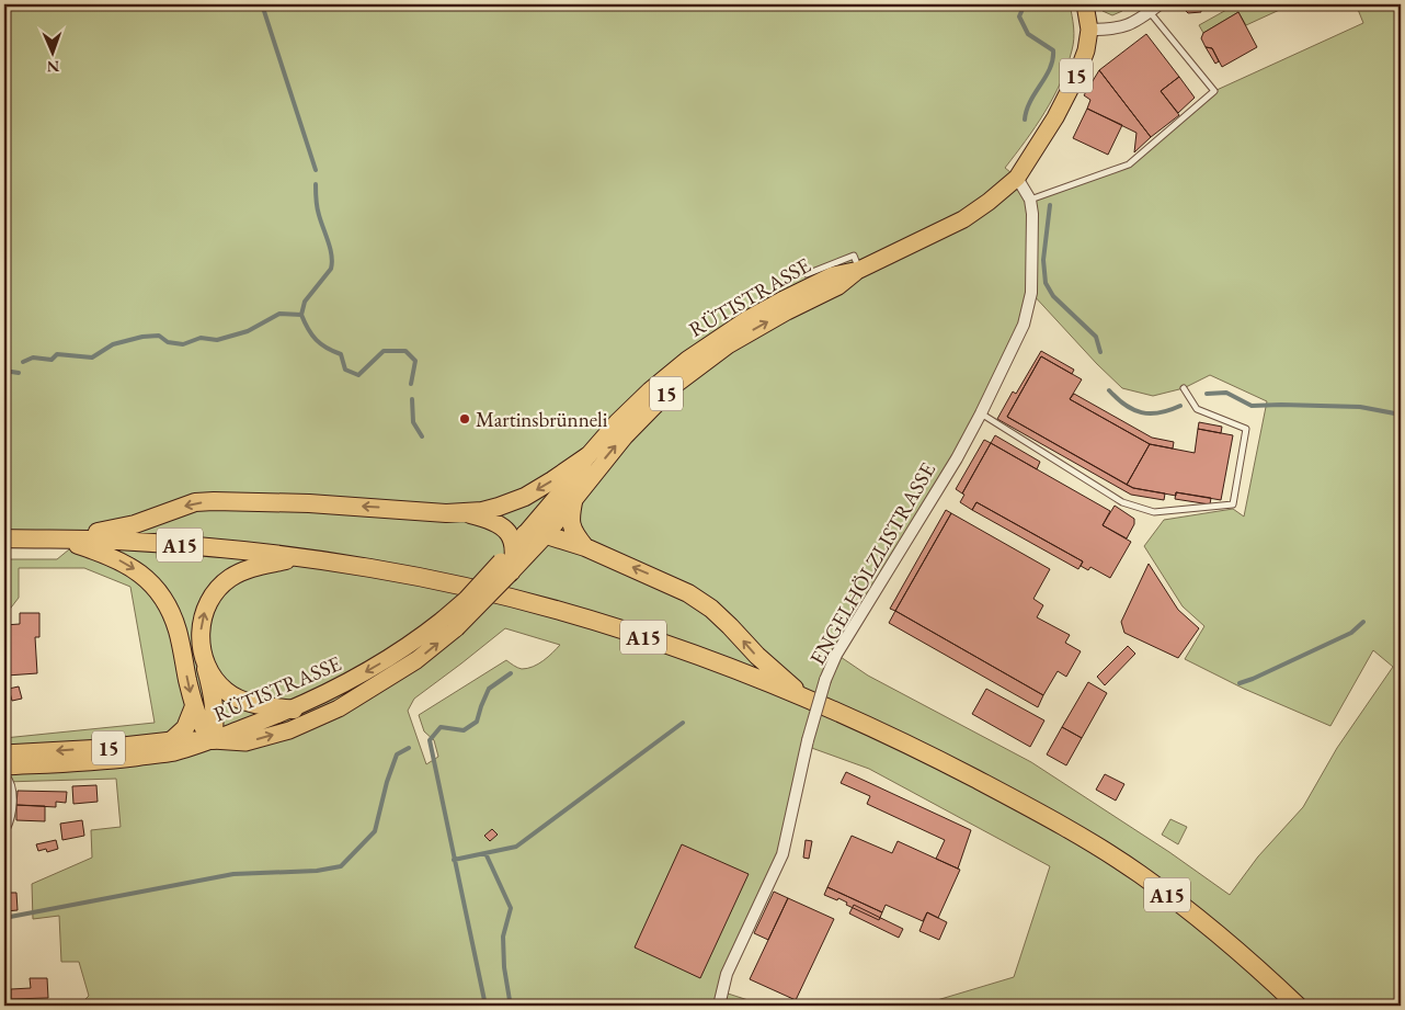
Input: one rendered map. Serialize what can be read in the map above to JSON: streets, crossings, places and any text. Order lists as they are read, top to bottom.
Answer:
{
  "streets": {
    "highway": ["A15"],
    "main road": ["15", "RÜTISTRASSE"],
    "street": ["ENGELHÖLZLISTRASSE"]
  },
  "crossings": [
    ["15", "RÜTISTRASSE"],
    ["RÜTISTRASSE", "ENGELHÖLZLISTRASSE"]
  ],
  "places": ["Martinsbrünneli"],
  "north": "bottom"
}
